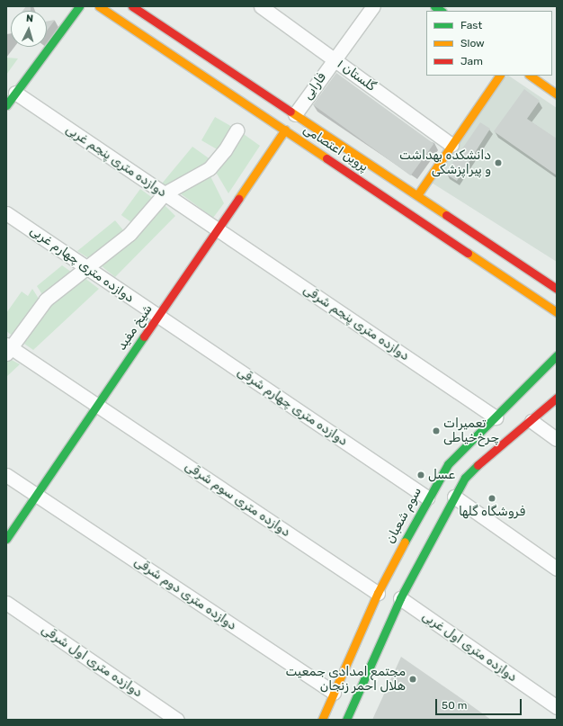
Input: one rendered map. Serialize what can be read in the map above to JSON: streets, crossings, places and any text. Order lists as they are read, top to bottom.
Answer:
{
  "streets": {
    "main road": ["پروین اعتصامی", "شیخ مفید", "سوم شعبان"],
    "street": [
      "گلستان ۱",
      "فارابی",
      "دوازده متری پنجم غربی",
      "دوازده متری چهارم غربی",
      "دوازده متری پنجم شرقی",
      "دوازده متری چهارم شرقی",
      "دوازده متری سوم شرقی",
      "دوازده متری دوم شرقی",
      "دوازده متری اول غربی",
      "دوازده متری اول شرقی"
    ]
  },
  "crossings": [
    ["گلستان ۱", "فارابی"],
    ["فارابی", "پروین اعتصامی"],
    ["پروین اعتصامی", "شیخ مفید"],
    ["دوازده متری پنجم غربی", "دوازده متری پنجم شرقی"],
    ["دوازده متری پنجم غربی", "شیخ مفید"],
    ["دوازده متری چهارم غربی", "شیخ مفید"],
    ["دوازده متری چهارم غربی", "دوازده متری چهارم شرقی"],
    ["دوازده متری پنجم شرقی", "شیخ مفید"],
    ["دوازده متری پنجم شرقی", "سوم شعبان"],
    ["شیخ مفید", "دوازده متری چهارم شرقی"],
    ["شیخ مفید", "دوازده متری سوم شرقی"],
    ["شیخ مفید", "دوازده متری دوم شرقی"],
    ["دوازده متری چهارم شرقی", "سوم شعبان"],
    ["دوازده متری سوم شرقی", "سوم شعبان"],
    ["سوم شعبان", "دوازده متری دوم شرقی"]
  ],
  "places": [
    "دانشکده بهداشت و پیراپزشکی",
    "تعمیرات چرخ‌خیاطی",
    "عسل",
    "فروشگاه گلها",
    "مجتمع امدادی جمعیت هلال احمر زنجان"
  ],
  "legend": ["Fast", "Slow", "Jam"],
  "scale_bar": "50 m",
  "north": "top"
}
